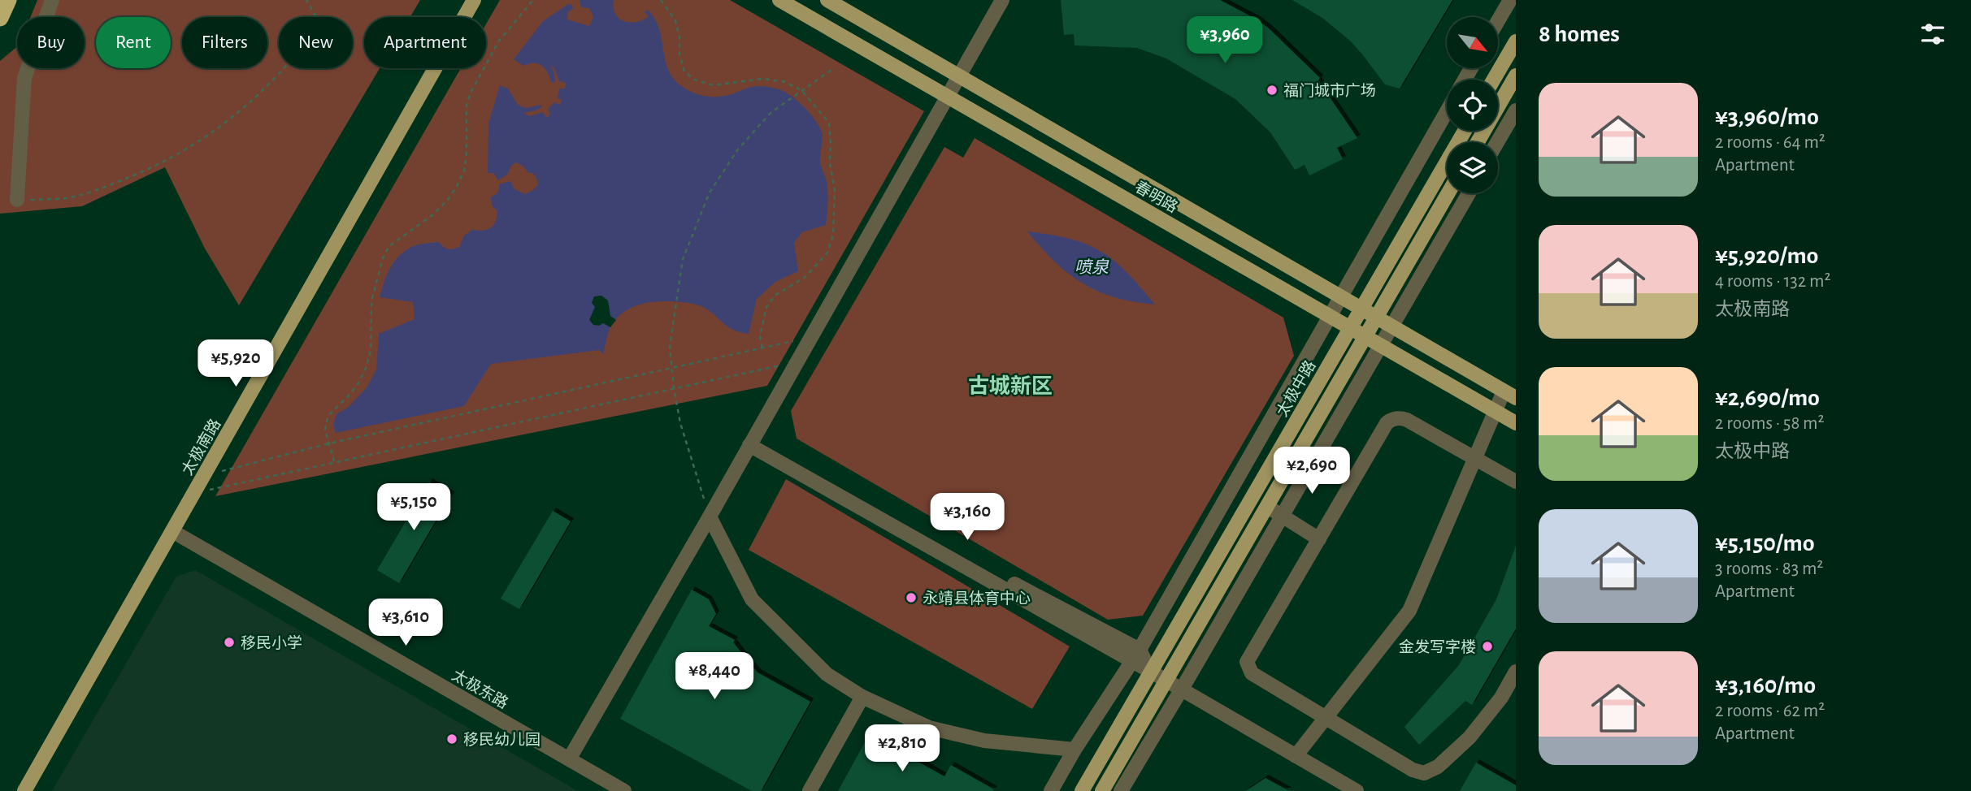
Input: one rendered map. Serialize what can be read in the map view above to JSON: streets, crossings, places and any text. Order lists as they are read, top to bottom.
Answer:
{
  "streets": {
    "main road": ["春明路", "太极中路", "太极南路"],
    "street": ["太极东路"]
  },
  "crossings": [
    ["春明路", "太极中路"],
    ["太极南路", "太极东路"]
  ],
  "districts": ["古城新区"],
  "water": ["喷泉"],
  "places": [
    "福门城市广场",
    "永靖县体育中心",
    "移民小学",
    "金发写字楼",
    "移民幼儿园"
  ],
  "north": "bottom right",
  "page": {
    "heading": "8 homes",
    "price": [
      "¥3,960",
      "¥5,920",
      "¥2,690",
      "¥5,150",
      "¥3,160",
      "¥3,610",
      "¥8,440",
      "¥2,810"
    ],
    "chip": [
      "Buy",
      "Rent",
      "Filters",
      "New",
      "Apartment"
    ],
    "list": [
      {
        "name": "¥3,960/mo",
        "note": "2 rooms · 64 m² · Apartment"
      },
      {
        "name": "¥5,920/mo",
        "note": "4 rooms · 132 m² · 太极南路"
      },
      {
        "name": "¥2,690/mo",
        "note": "2 rooms · 58 m² · 太极中路"
      },
      {
        "name": "¥5,150/mo",
        "note": "3 rooms · 83 m² · Apartment"
      },
      {
        "name": "¥3,160/mo",
        "note": "2 rooms · 62 m² · Apartment"
      }
    ]
  }
}
